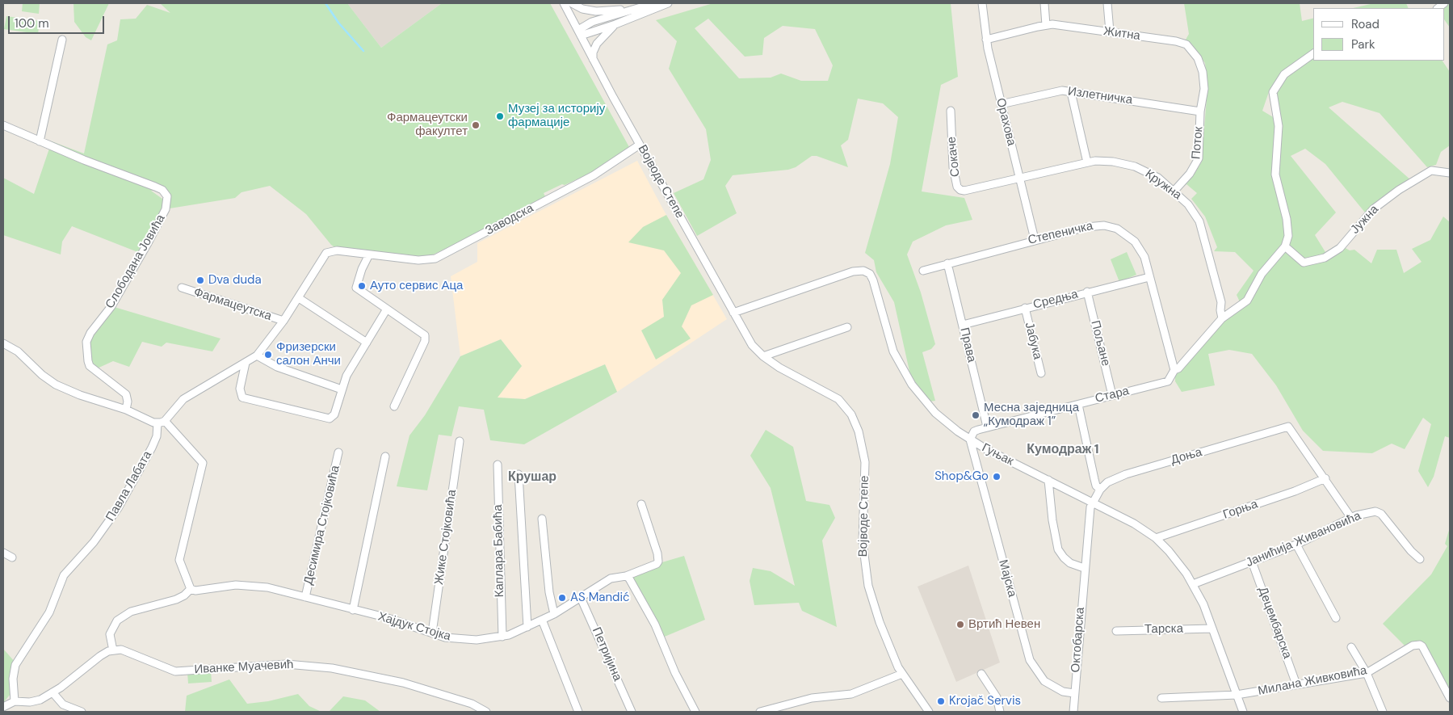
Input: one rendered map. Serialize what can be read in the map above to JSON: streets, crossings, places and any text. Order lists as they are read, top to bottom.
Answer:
{
  "streets": {
    "street": [
      "Житна",
      "Излетничка",
      "Орахова",
      "Поток",
      "Сокаче",
      "Војводе Степе",
      "Кружна",
      "Заводска",
      "Јужна",
      "Степеничка",
      "Слободана Јовића",
      "Средња",
      "Фармацеутска",
      "Јабука",
      "Пољане",
      "Права",
      "Стара",
      "Гуњак",
      "Доња",
      "Павла Лабата",
      "Горња",
      "Десимира Стојковића",
      "Жике Стојковића",
      "Јанићија Живановића",
      "Каплара Бабића",
      "Мајска",
      "Децембарска",
      "Хајдук Стојка",
      "Тарска",
      "Октобарска",
      "Петријина",
      "Иванке Муачевић",
      "Милана Живковића"
    ]
  },
  "crossings": [
    ["Житна", "Излетничка"],
    ["Житна", "Орахова"],
    ["Житна", "Поток"],
    ["Излетничка", "Орахова"],
    ["Излетничка", "Поток"],
    ["Орахова", "Сокаче"],
    ["Орахова", "Кружна"],
    ["Орахова", "Степеничка"],
    ["Поток", "Кружна"],
    ["Сокаче", "Кружна"],
    ["Војводе Степе", "Заводска"],
    ["Војводе Степе", "Гуњак"],
    ["Заводска", "Павла Лабата"],
    ["Степеничка", "Средња"],
    ["Степеничка", "Права"],
    ["Степеничка", "Стара"],
    ["Средња", "Јабука"],
    ["Средња", "Пољане"],
    ["Средња", "Права"],
    ["Фармацеутска", "Павла Лабата"],
    ["Пољане", "Стара"],
    ["Права", "Стара"],
    ["Стара", "Гуњак"],
    ["Стара", "Мајска"],
    ["Гуњак", "Доња"],
    ["Гуњак", "Горња"],
    ["Гуњак", "Јанићија Живановића"],
    ["Гуњак", "Мајска"],
    ["Гуњак", "Тарска"],
    ["Гуњак", "Октобарска"],
    ["Гуњак", "Милана Живковића"],
    ["Доња", "Горња"],
    ["Доња", "Октобарска"],
    ["Десимира Стојковића", "Хајдук Стојка"],
    ["Жике Стојковића", "Хајдук Стојка"],
    ["Јанићија Живановића", "Децембарска"],
    ["Каплара Бабића", "Хајдук Стојка"],
    ["Мајска", "Октобарска"],
    ["Децембарска", "Милана Живковића"],
    ["Хајдук Стојка", "Петријина"]
  ],
  "districts": ["Кумодраж 1", "Крушар"],
  "places": [
    "Музеј за историју фармације",
    "Фармацеутски факултет",
    "Dva duda",
    "Ауто сервис Аца",
    "Фризерски салон Анчи",
    "Месна заједница „Кумодраж 1”",
    "Shop&Go",
    "AS Mandić",
    "Вртић Невен",
    "Krojač Servis"
  ],
  "legend": ["Road", "Park"],
  "scale_bar": "100 m"
}
